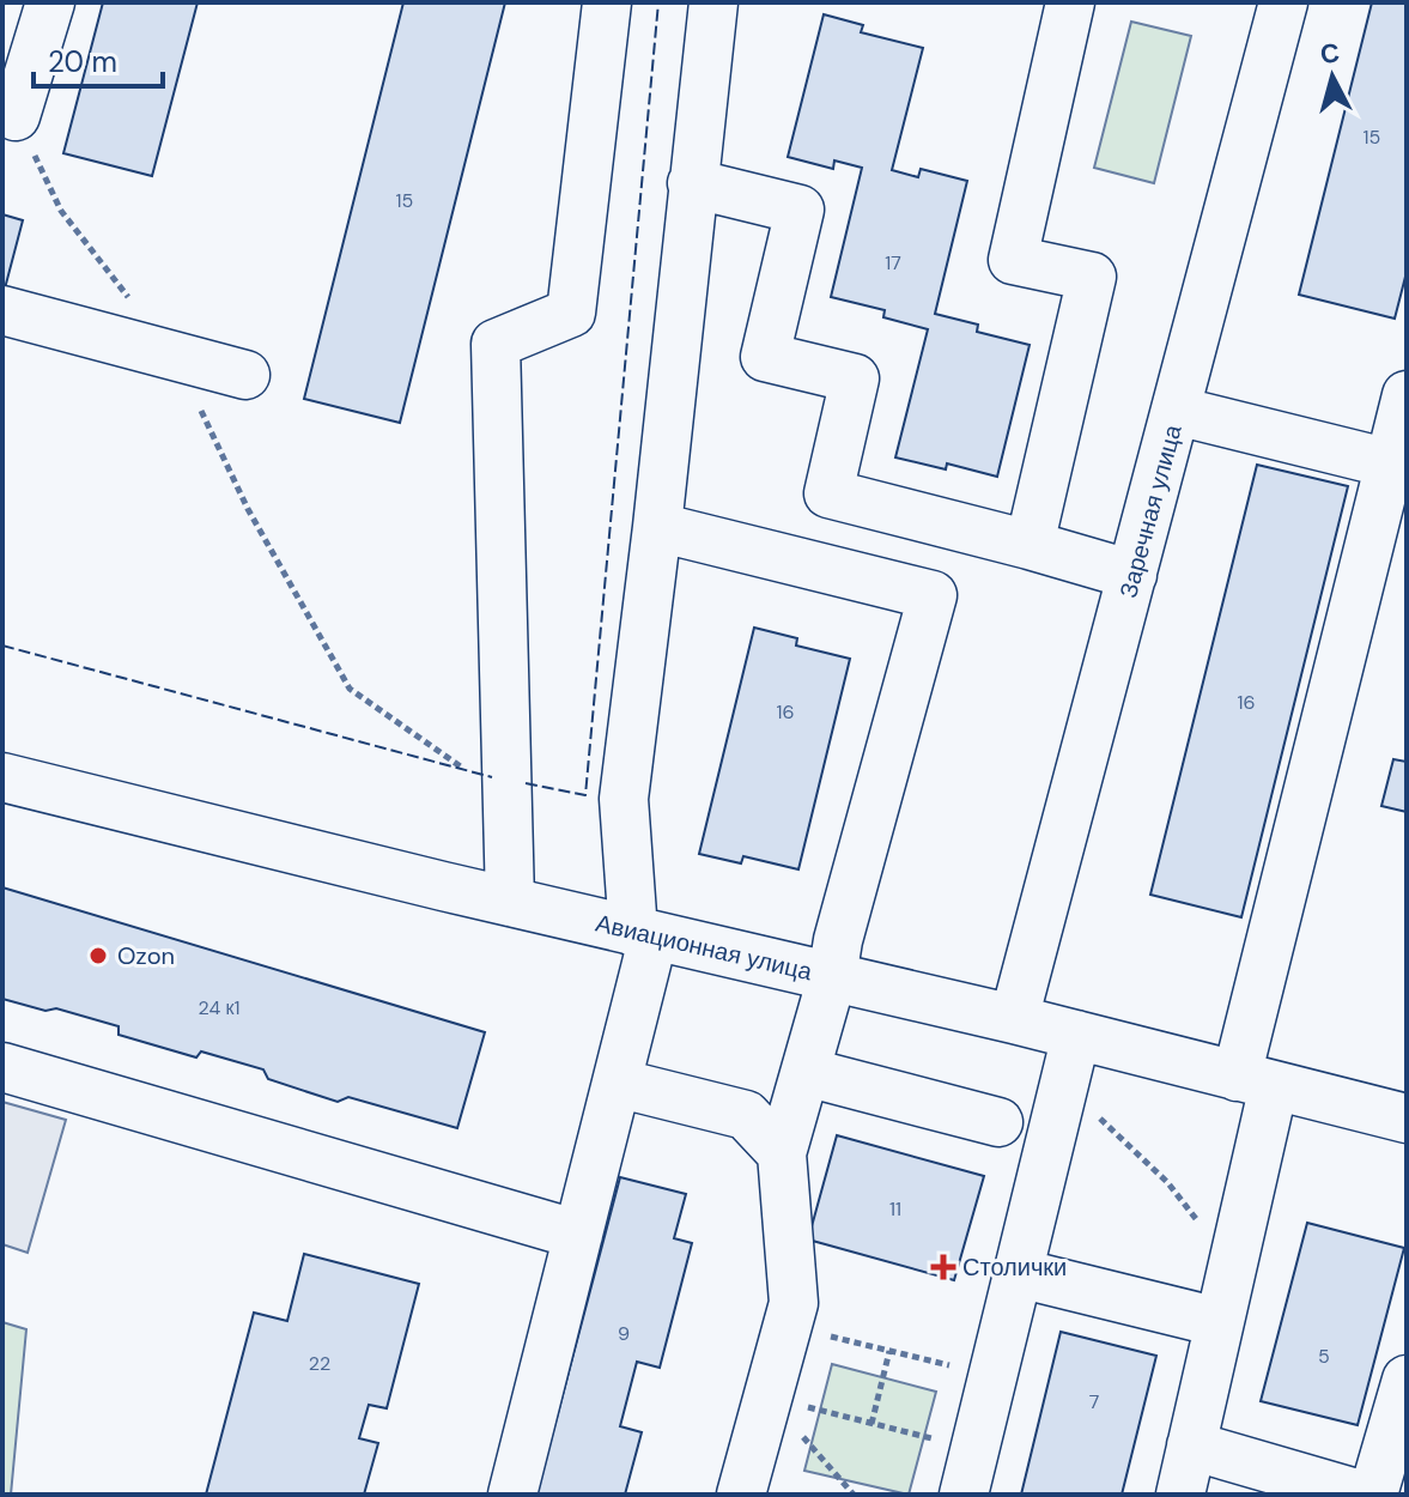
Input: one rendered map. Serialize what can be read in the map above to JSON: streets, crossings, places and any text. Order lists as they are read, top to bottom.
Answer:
{
  "streets": {
    "street": ["Заречная улица", "Авиационная улица"]
  },
  "crossings": [
    ["Заречная улица", "Авиационная улица"]
  ],
  "places": {
    "other": ["Ozon"],
    "health": ["Столички"]
  },
  "house_numbers": [
    "15",
    "15",
    "17",
    "16",
    "16",
    "24 к1",
    "11",
    "9",
    "5",
    "22",
    "7"
  ],
  "scale_bar": "20 m",
  "north": "top"
}
